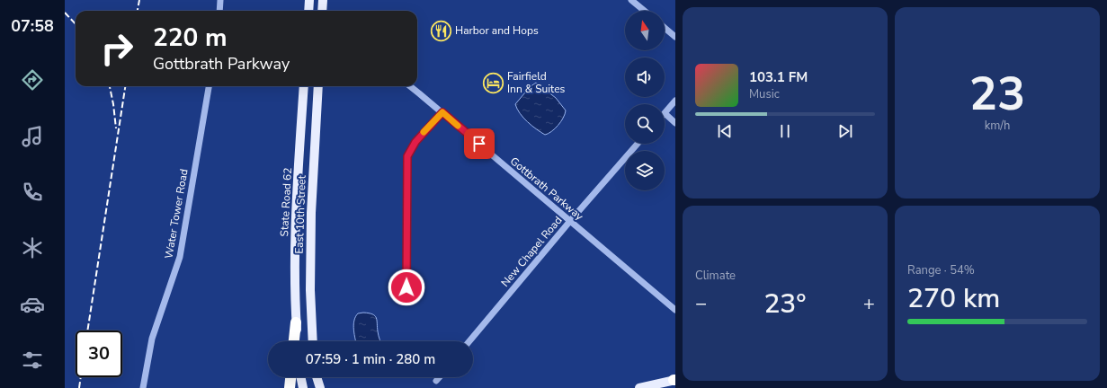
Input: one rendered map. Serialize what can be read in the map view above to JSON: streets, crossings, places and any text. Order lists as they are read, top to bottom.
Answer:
{
  "streets": {
    "main road": ["State Road 62", "East 10th Street"],
    "street": ["Gottbrath Parkway", "Water Tower Road", "New Chapel Road"]
  },
  "crossings": [
    ["Gottbrath Parkway", "New Chapel Road"]
  ],
  "places": {
    "restaurant": ["Harbor and Hops"],
    "hotel": ["Fairfield Inn & Suites"]
  },
  "north": "top",
  "page": {
    "tabs": "07:58",
    "tile": [
      ["23", "km/h"],
      "Climate",
      ["Range · 54%", "270 km"]
    ],
    "turn": ["220 m", "Gottbrath Parkway"],
    "song": ["103.1 FM", "Music"],
    "heat": ["−", "23°", "+"],
    "limit": "30",
    "trip": "07:59 · 1 min · 280 m"
  }
}
